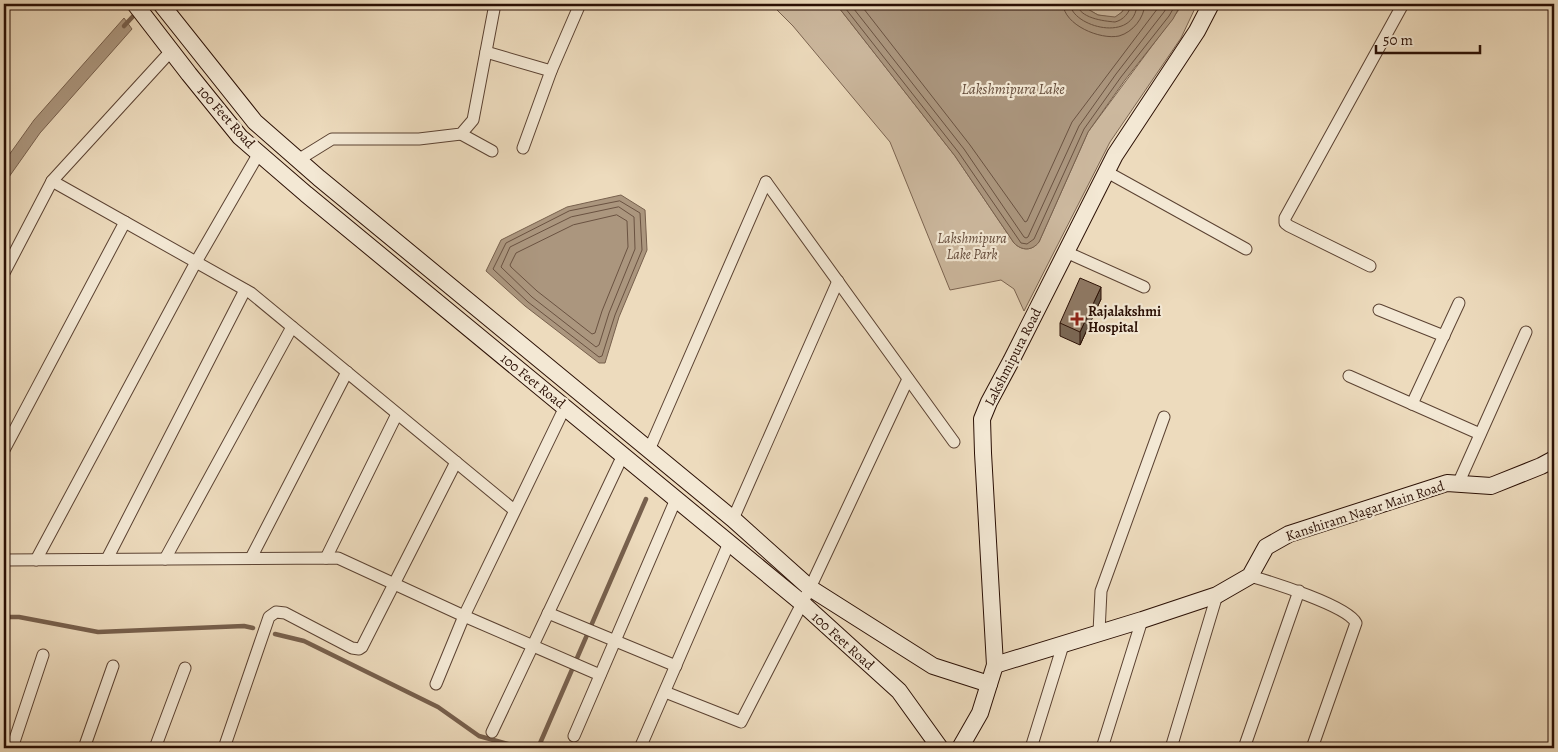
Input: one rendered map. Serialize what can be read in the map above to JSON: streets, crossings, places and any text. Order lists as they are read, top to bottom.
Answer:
{
  "streets": {
    "main road": ["100 Feet Road", "Lakshmipura Road", "Kanshiram Nagar Main Road"]
  },
  "crossings": [
    ["100 Feet Road", "Lakshmipura Road"]
  ],
  "water": ["Lakshmipura Lake"],
  "parks": ["Lakshmipura Lake Park"],
  "places": {
    "health": ["Rajalakshmi Hospital"]
  },
  "scale_bar": "50 m"
}
